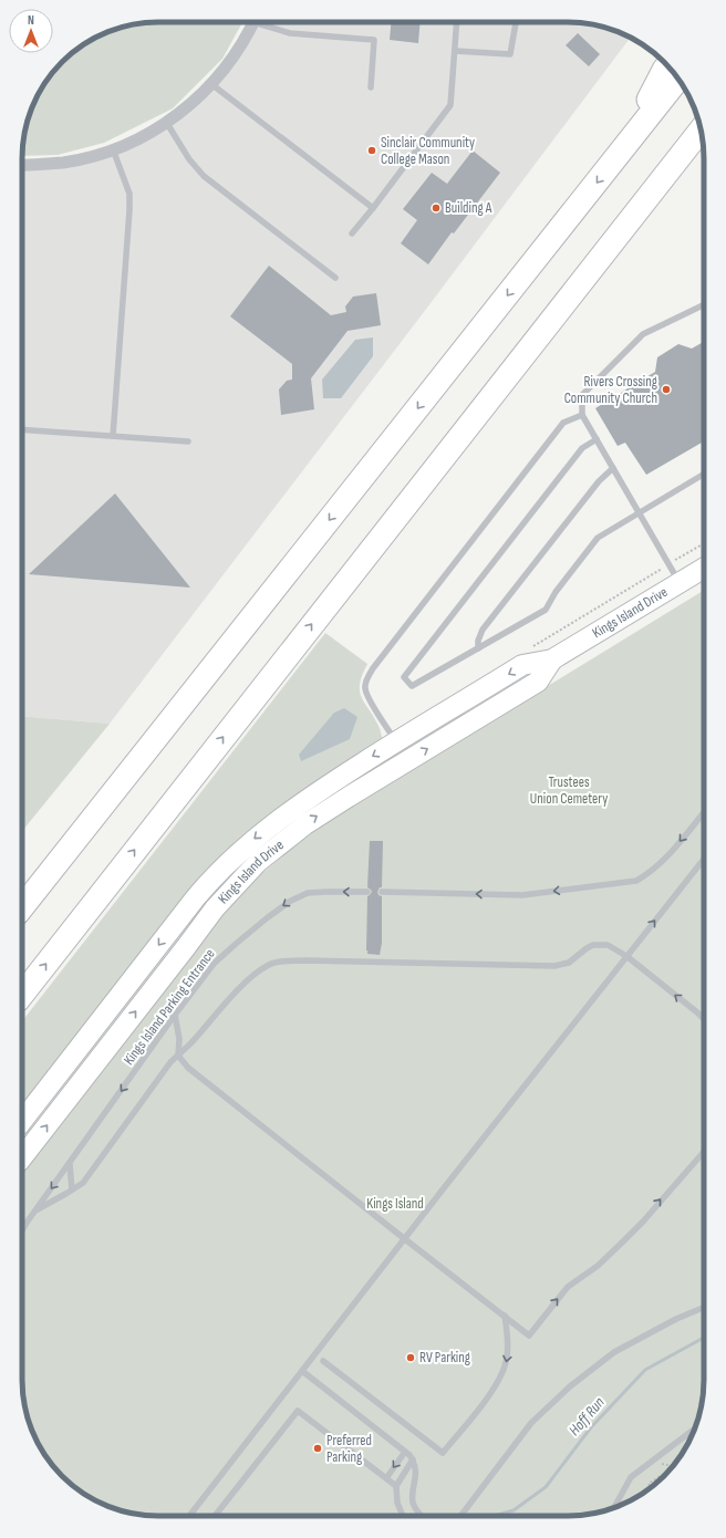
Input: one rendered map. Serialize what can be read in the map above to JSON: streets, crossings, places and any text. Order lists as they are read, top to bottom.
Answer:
{
  "streets": {
    "main road": ["Kings Island Drive"],
    "lane": ["Kings Island Parking Entrance"]
  },
  "water": ["Hoff Run"],
  "parks": ["Trustees Union Cemetery", "Kings Island"],
  "places": [
    "Sinclair Community College Mason",
    "Building A",
    "Rivers Crossing Community Church",
    "RV Parking",
    "Preferred Parking"
  ],
  "north": "top"
}
